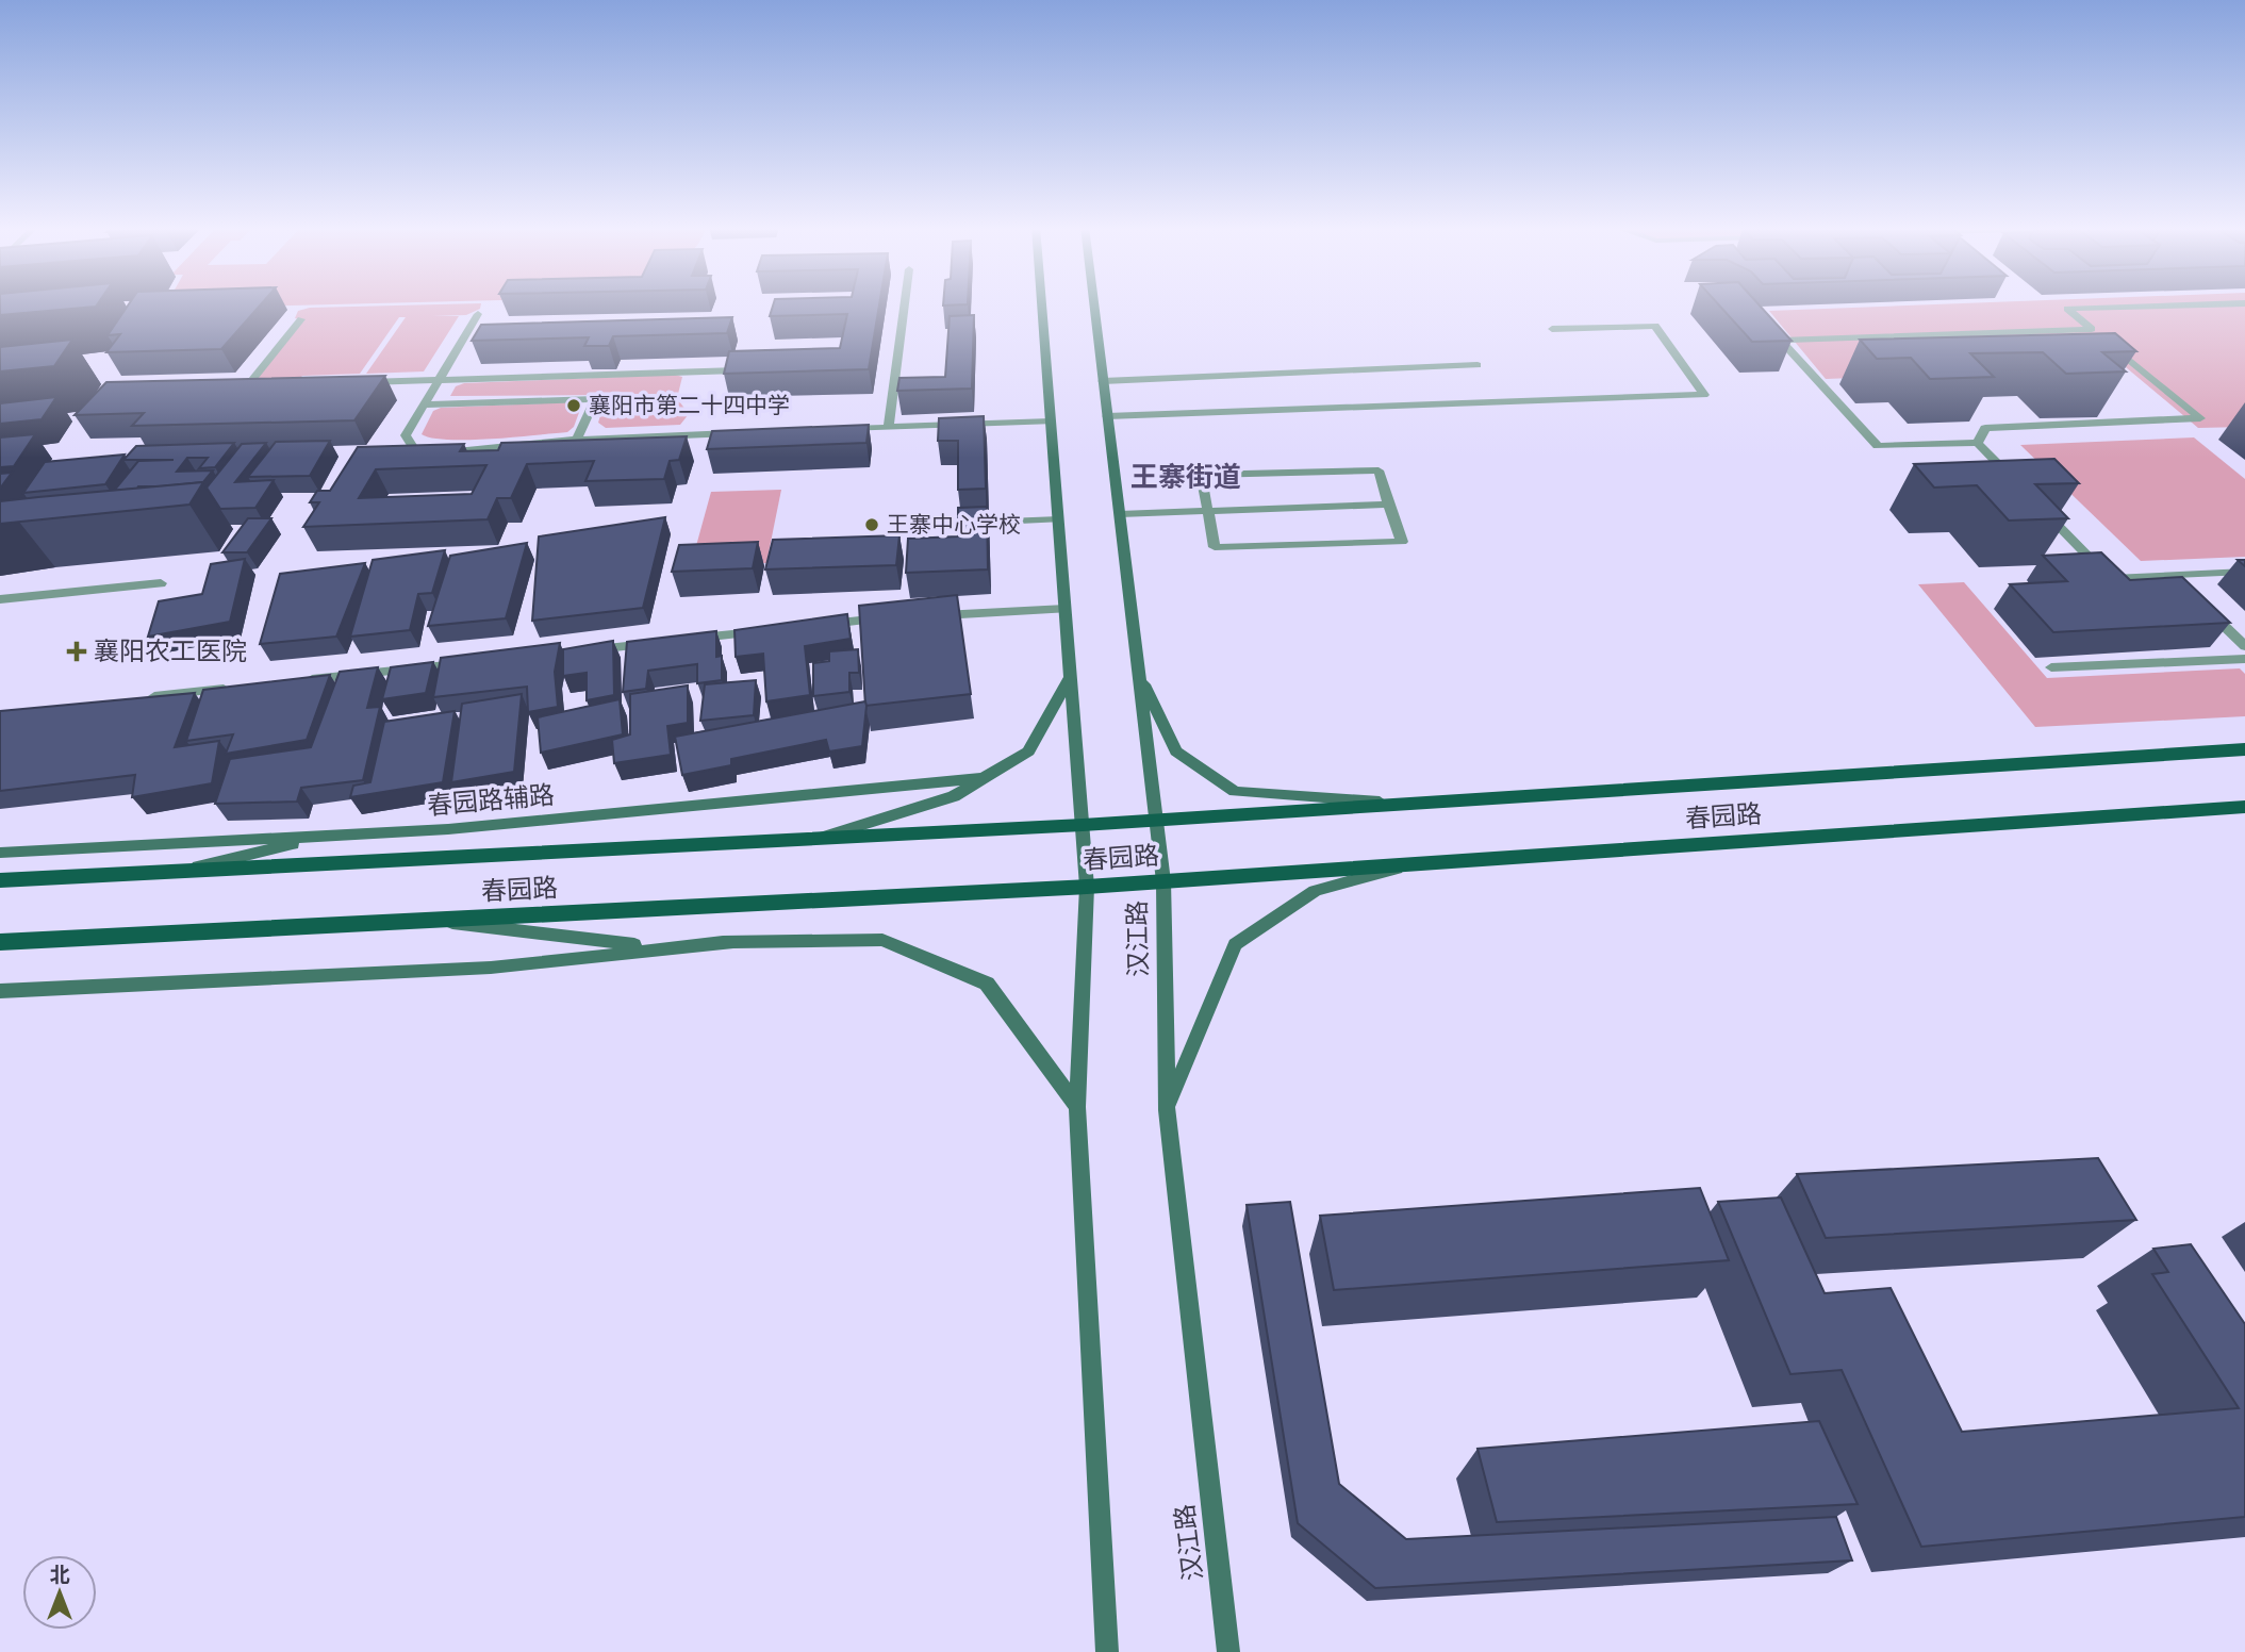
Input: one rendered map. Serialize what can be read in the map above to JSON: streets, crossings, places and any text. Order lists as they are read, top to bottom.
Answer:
{
  "streets": {
    "main road": ["春园路辅路", "春园路", "汉江路"]
  },
  "crossings": [
    ["春园路", "汉江路"]
  ],
  "districts": ["王寨街道"],
  "places": {
    "other": ["襄阳市第二十四中学", "王寨中心学校"],
    "health": ["襄阳农工医院"]
  },
  "north": "top"
}
